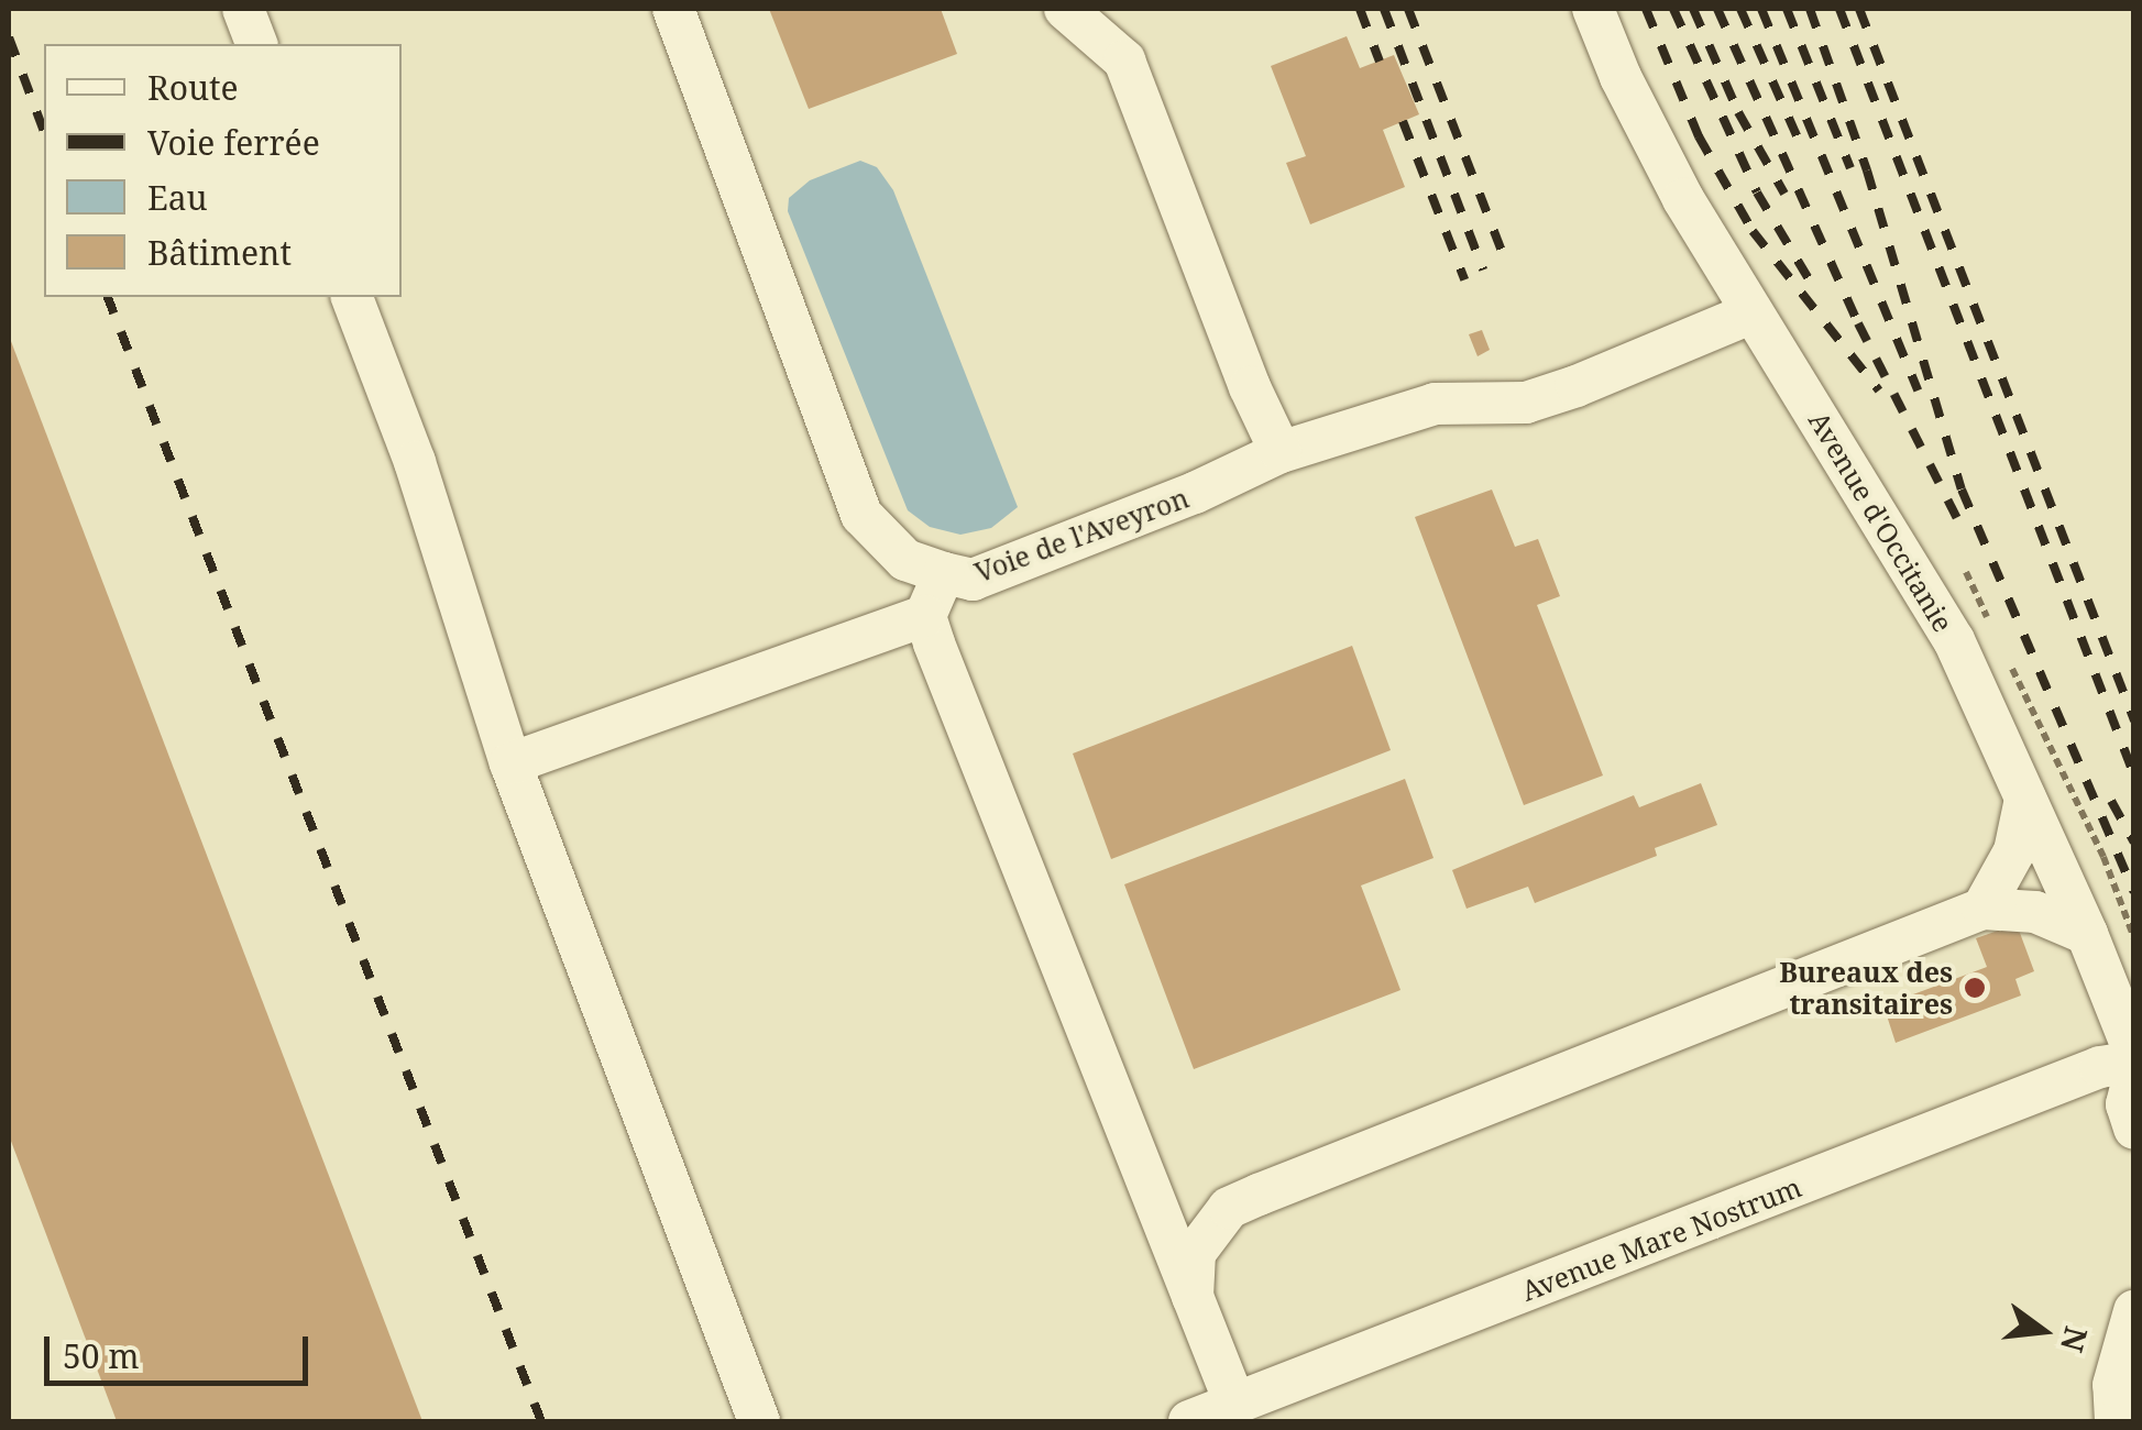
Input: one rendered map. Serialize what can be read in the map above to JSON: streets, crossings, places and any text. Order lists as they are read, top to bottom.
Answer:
{
  "streets": {
    "street": ["Avenue d'Occitanie", "Voie de l'Aveyron", "Avenue Mare Nostrum"]
  },
  "crossings": [
    ["Avenue d'Occitanie", "Voie de l'Aveyron"]
  ],
  "places": ["Bureaux des transitaires"],
  "legend": [
    "Route",
    "Voie ferrée",
    "Eau",
    "Bâtiment"
  ],
  "scale_bar": "50 m",
  "north": "right"
}
